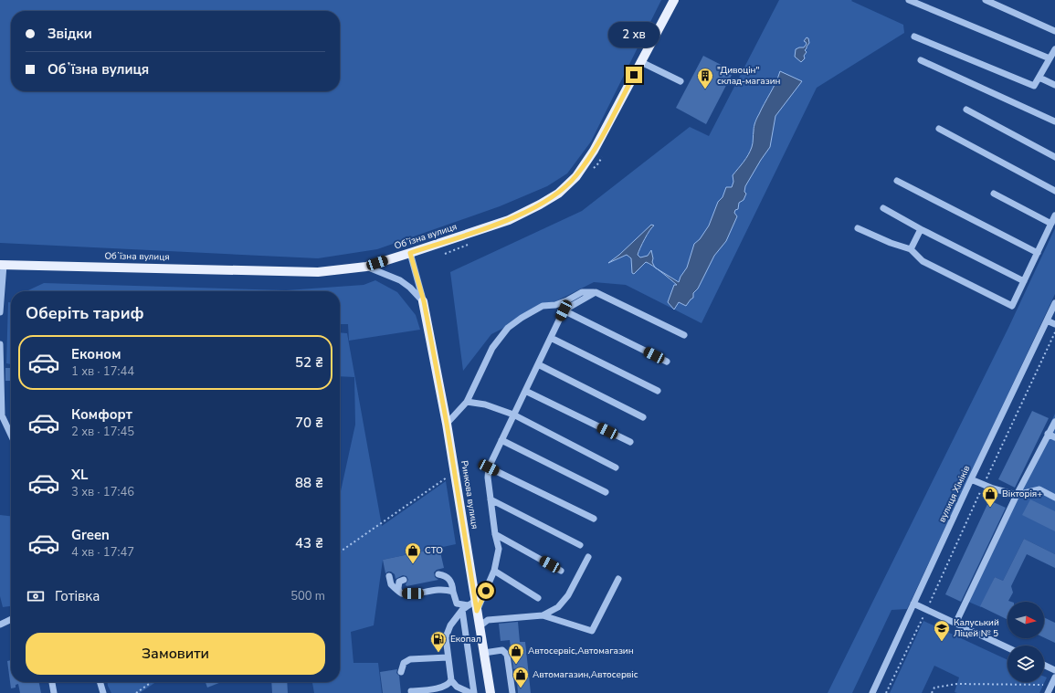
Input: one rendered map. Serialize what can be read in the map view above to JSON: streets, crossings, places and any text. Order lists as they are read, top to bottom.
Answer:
{
  "streets": {
    "main road": ["Обʼїзна вулиця", "Ринкова вулиця"],
    "street": ["вулиця Хіміків"]
  },
  "crossings": [
    ["Обʼїзна вулиця", "Ринкова вулиця"]
  ],
  "places": {
    "building": ["\"Дивоцін\" склад-магазин"],
    "shop": [
      "Вікторія+",
      "СТО",
      "Автосервіс,Автомагазин",
      "Автомагазин,Автосервіс"
    ],
    "school or university": ["Калуський Ліцей № 5"],
    "fuel station": ["Екопал"]
  },
  "north": "right",
  "page": {
    "banner": ["Звідки", "Обʼїзна вулиця"],
    "bubble": "2 хв",
    "heading": "Оберіть тариф",
    "list": [
      {
        "name": "Економ",
        "note": "1 хв · 17:44",
        "value": "52 ₴"
      },
      {
        "name": "Комфорт",
        "note": "2 хв · 17:45",
        "value": "70 ₴"
      },
      {
        "name": "XL",
        "note": "3 хв · 17:46",
        "value": "88 ₴"
      },
      {
        "name": "Green",
        "note": "4 хв · 17:47",
        "value": "43 ₴"
      }
    ],
    "pay": ["Готівка", "500 m"],
    "buttons": "Замовити"
  }
}
